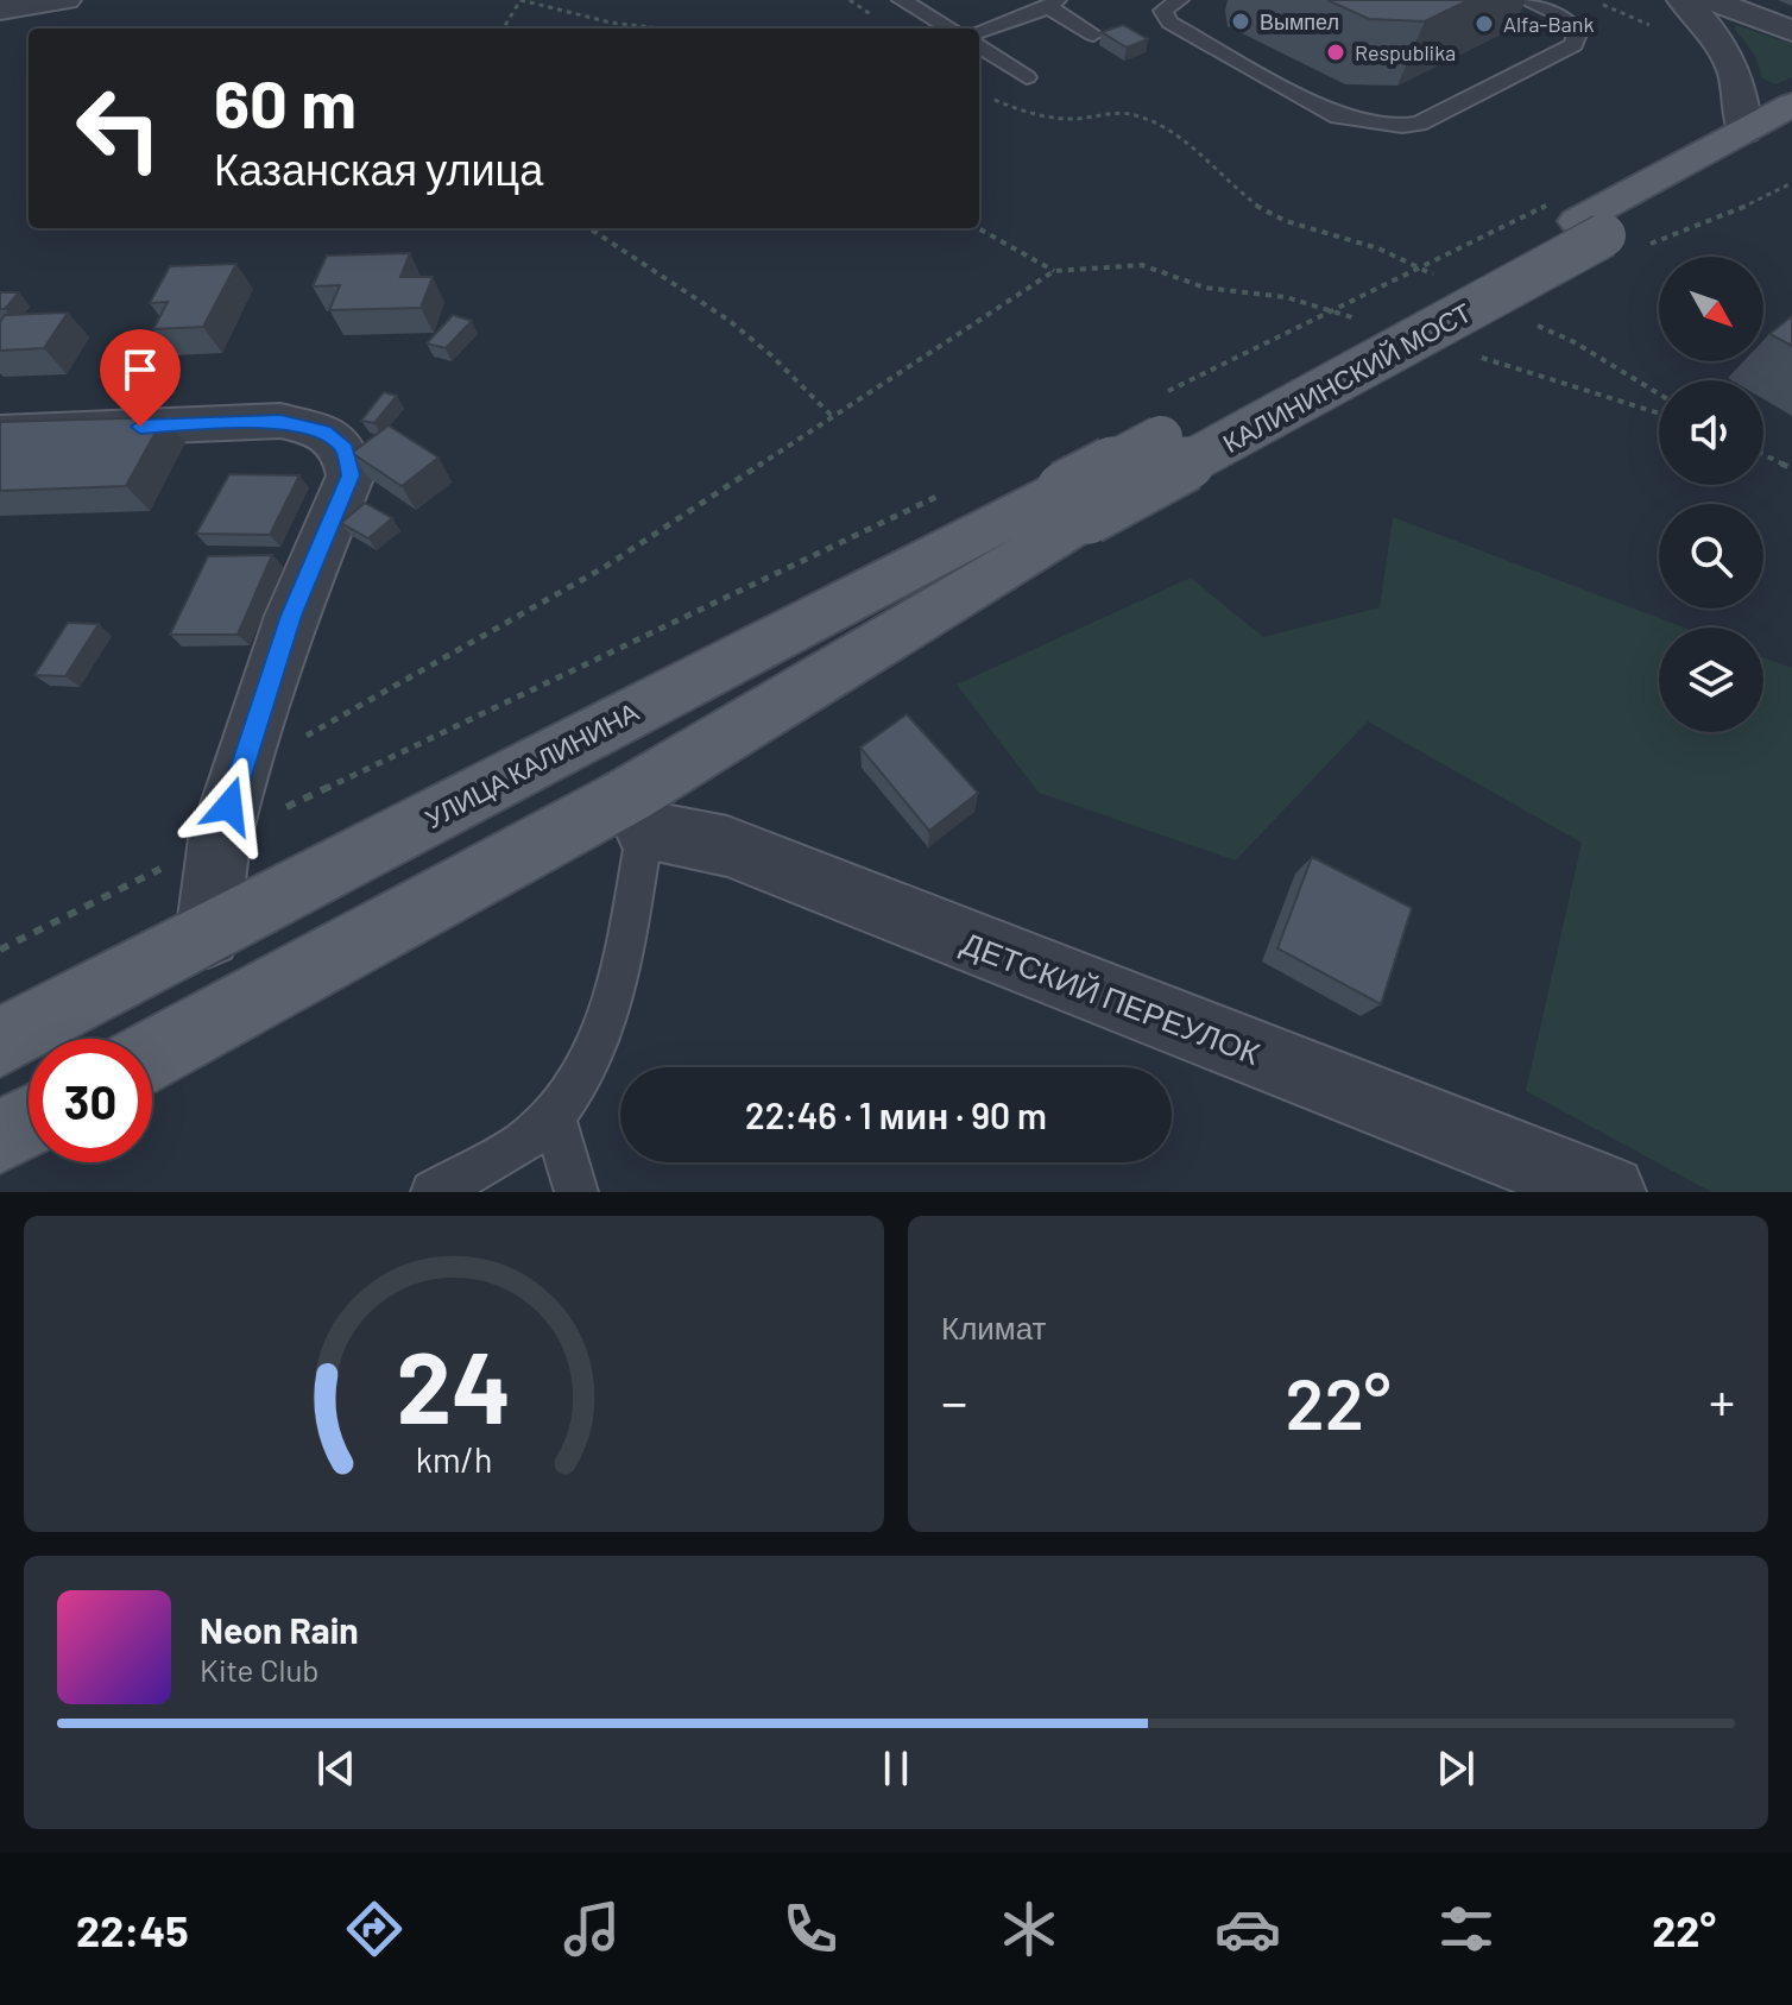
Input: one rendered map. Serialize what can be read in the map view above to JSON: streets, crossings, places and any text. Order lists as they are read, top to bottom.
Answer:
{
  "streets": {
    "main road": ["КАЛИНИНСКИЙ МОСТ", "УЛИЦА КАЛИНИНА"],
    "street": ["ДЕТСКИЙ ПЕРЕУЛОК"]
  },
  "crossings": [
    ["КАЛИНИНСКИЙ МОСТ", "УЛИЦА КАЛИНИНА"]
  ],
  "places": ["Вымпел", "Alfa-Bank", "Respublika"],
  "north": "bottom right",
  "page": {
    "turn": ["60 m", "Казанская улица"],
    "limit": "30",
    "trip": "22:46 · 1 мин · 90 m",
    "tile": "Климат",
    "heat": ["−", "22°", "+"],
    "song": ["Neon Rain", "Kite Club"],
    "tabs": ["22:45", "22°"],
    "gauge": ["24", "km/h"]
  }
}
